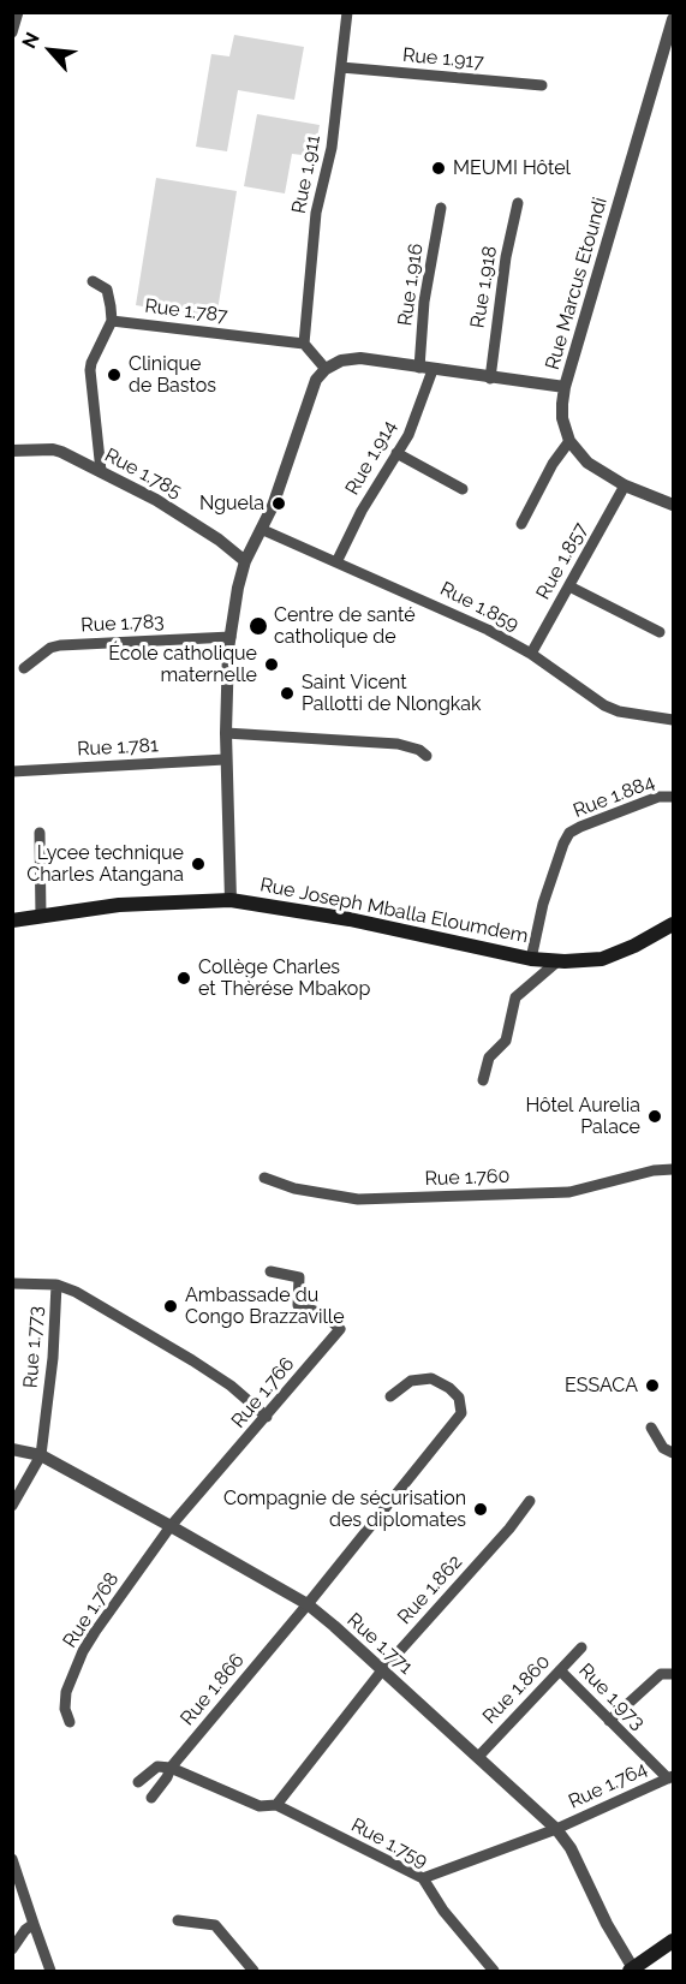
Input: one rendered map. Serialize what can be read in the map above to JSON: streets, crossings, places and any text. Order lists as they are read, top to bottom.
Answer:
{
  "streets": {
    "main road": ["Rue Joseph Mballa Eloumdem"],
    "street": [
      "Rue 1.917",
      "Rue 1.911",
      "Rue Marcus Etoundi",
      "Rue 1.916",
      "Rue 1.918",
      "Rue 1.787",
      "Rue 1.914",
      "Rue 1.785",
      "Rue 1.857",
      "Rue 1.859",
      "Rue 1.783",
      "Rue 1.781",
      "Rue 1.884",
      "Rue 1.760",
      "Rue 1.773",
      "Rue 1.766",
      "Rue 1.862",
      "Rue 1.768",
      "Rue 1.771",
      "Rue 1.866",
      "Rue 1.860",
      "Rue 1.973",
      "Rue 1.764",
      "Rue 1.759"
    ]
  },
  "crossings": [
    ["Rue 1.917", "Rue 1.911"],
    ["Rue 1.911", "Rue 1.787"],
    ["Rue 1.916", "Rue 1.914"],
    ["Rue 1.914", "Rue 1.859"],
    ["Rue 1.857", "Rue 1.859"],
    ["Rue 1.884", "Rue Joseph Mballa Eloumdem"],
    ["Rue 1.773", "Rue 1.766"],
    ["Rue 1.773", "Rue 1.771"],
    ["Rue 1.766", "Rue 1.768"],
    ["Rue 1.766", "Rue 1.771"],
    ["Rue 1.862", "Rue 1.771"],
    ["Rue 1.862", "Rue 1.759"],
    ["Rue 1.768", "Rue 1.771"],
    ["Rue 1.771", "Rue 1.866"],
    ["Rue 1.771", "Rue 1.860"],
    ["Rue 1.771", "Rue 1.764"],
    ["Rue 1.860", "Rue 1.973"],
    ["Rue 1.973", "Rue 1.764"],
    ["Rue 1.764", "Rue 1.759"]
  ],
  "places": [
    "MEUMI Hôtel",
    "Clinique de Bastos",
    "Nguela",
    "Centre de santé catholique de",
    "École catholique maternelle",
    "Saint Vicent Pallotti de Nlongkak",
    "Lycee technique Charles Atangana",
    "Collège Charles et Thèrése Mbakop",
    "Hôtel Aurelia Palace",
    "Ambassade du Congo Brazzaville",
    "ESSACA",
    "Compagnie de sécurisation des diplomates"
  ],
  "north": "top left"
}
